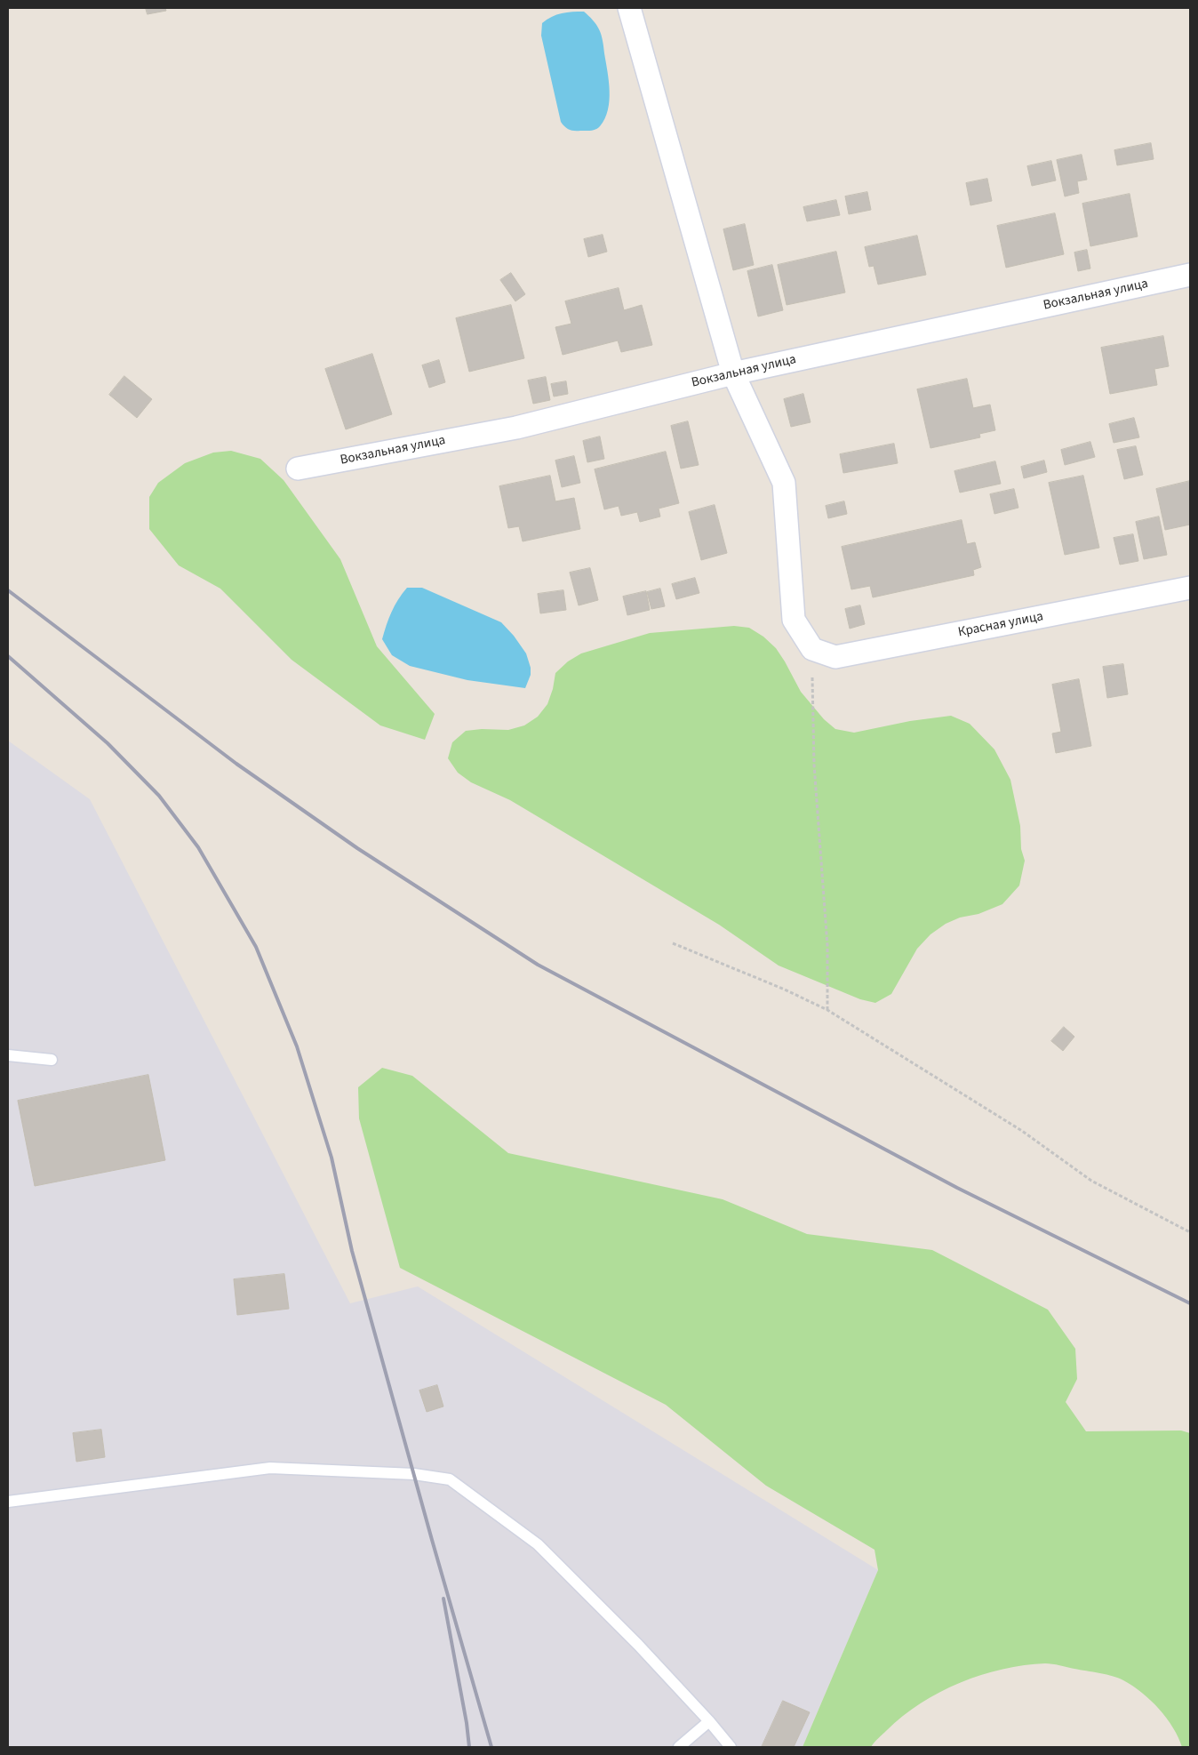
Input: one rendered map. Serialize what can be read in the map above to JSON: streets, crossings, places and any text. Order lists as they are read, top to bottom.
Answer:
{
  "streets": {
    "street": ["Вокзальная улица", "Красная улица"]
  }
}
